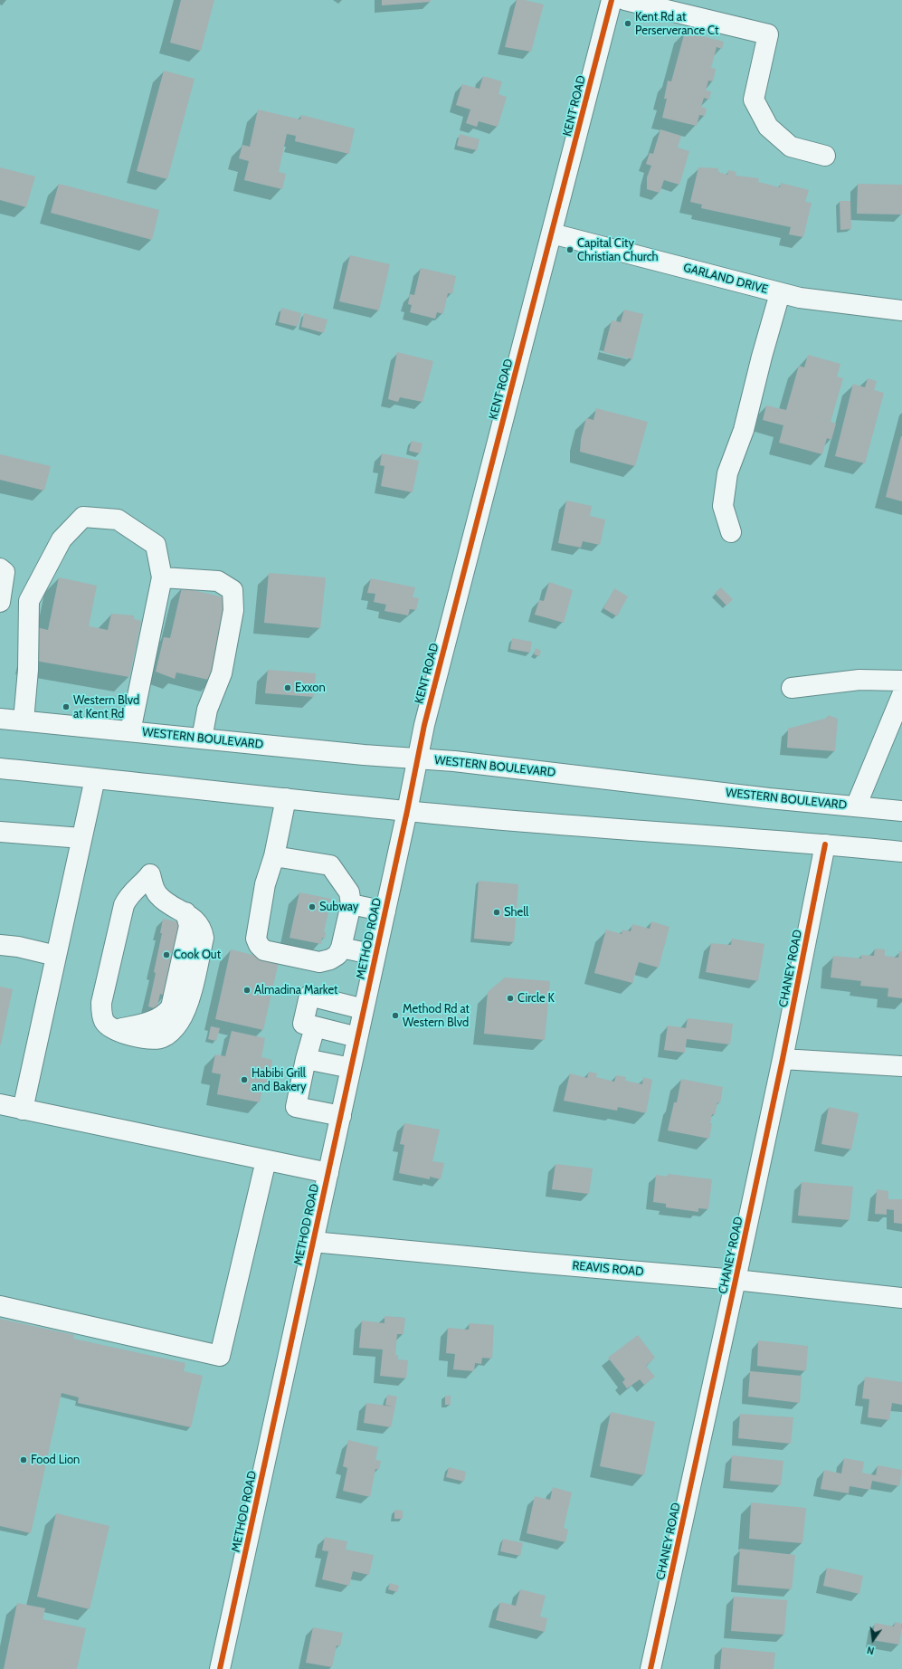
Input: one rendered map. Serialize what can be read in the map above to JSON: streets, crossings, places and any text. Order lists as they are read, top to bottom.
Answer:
{
  "streets": {
    "street": [
      "KENT ROAD",
      "GARLAND DRIVE",
      "WESTERN BOULEVARD",
      "METHOD ROAD",
      "CHANEY ROAD",
      "REAVIS ROAD"
    ]
  },
  "crossings": [
    ["KENT ROAD", "GARLAND DRIVE"],
    ["KENT ROAD", "WESTERN BOULEVARD"],
    ["KENT ROAD", "METHOD ROAD"],
    ["METHOD ROAD", "REAVIS ROAD"],
    ["CHANEY ROAD", "REAVIS ROAD"]
  ],
  "places": [
    "Kent Rd at Perserverance Ct",
    "Capital City Christian Church",
    "Exxon",
    "Western Blvd at Kent Rd",
    "Subway",
    "Shell",
    "Cook Out",
    "Almadina Market",
    "Circle K",
    "Method Rd at Western Blvd",
    "Habibi Grill and Bakery",
    "Food Lion"
  ],
  "north": "bottom"
}
